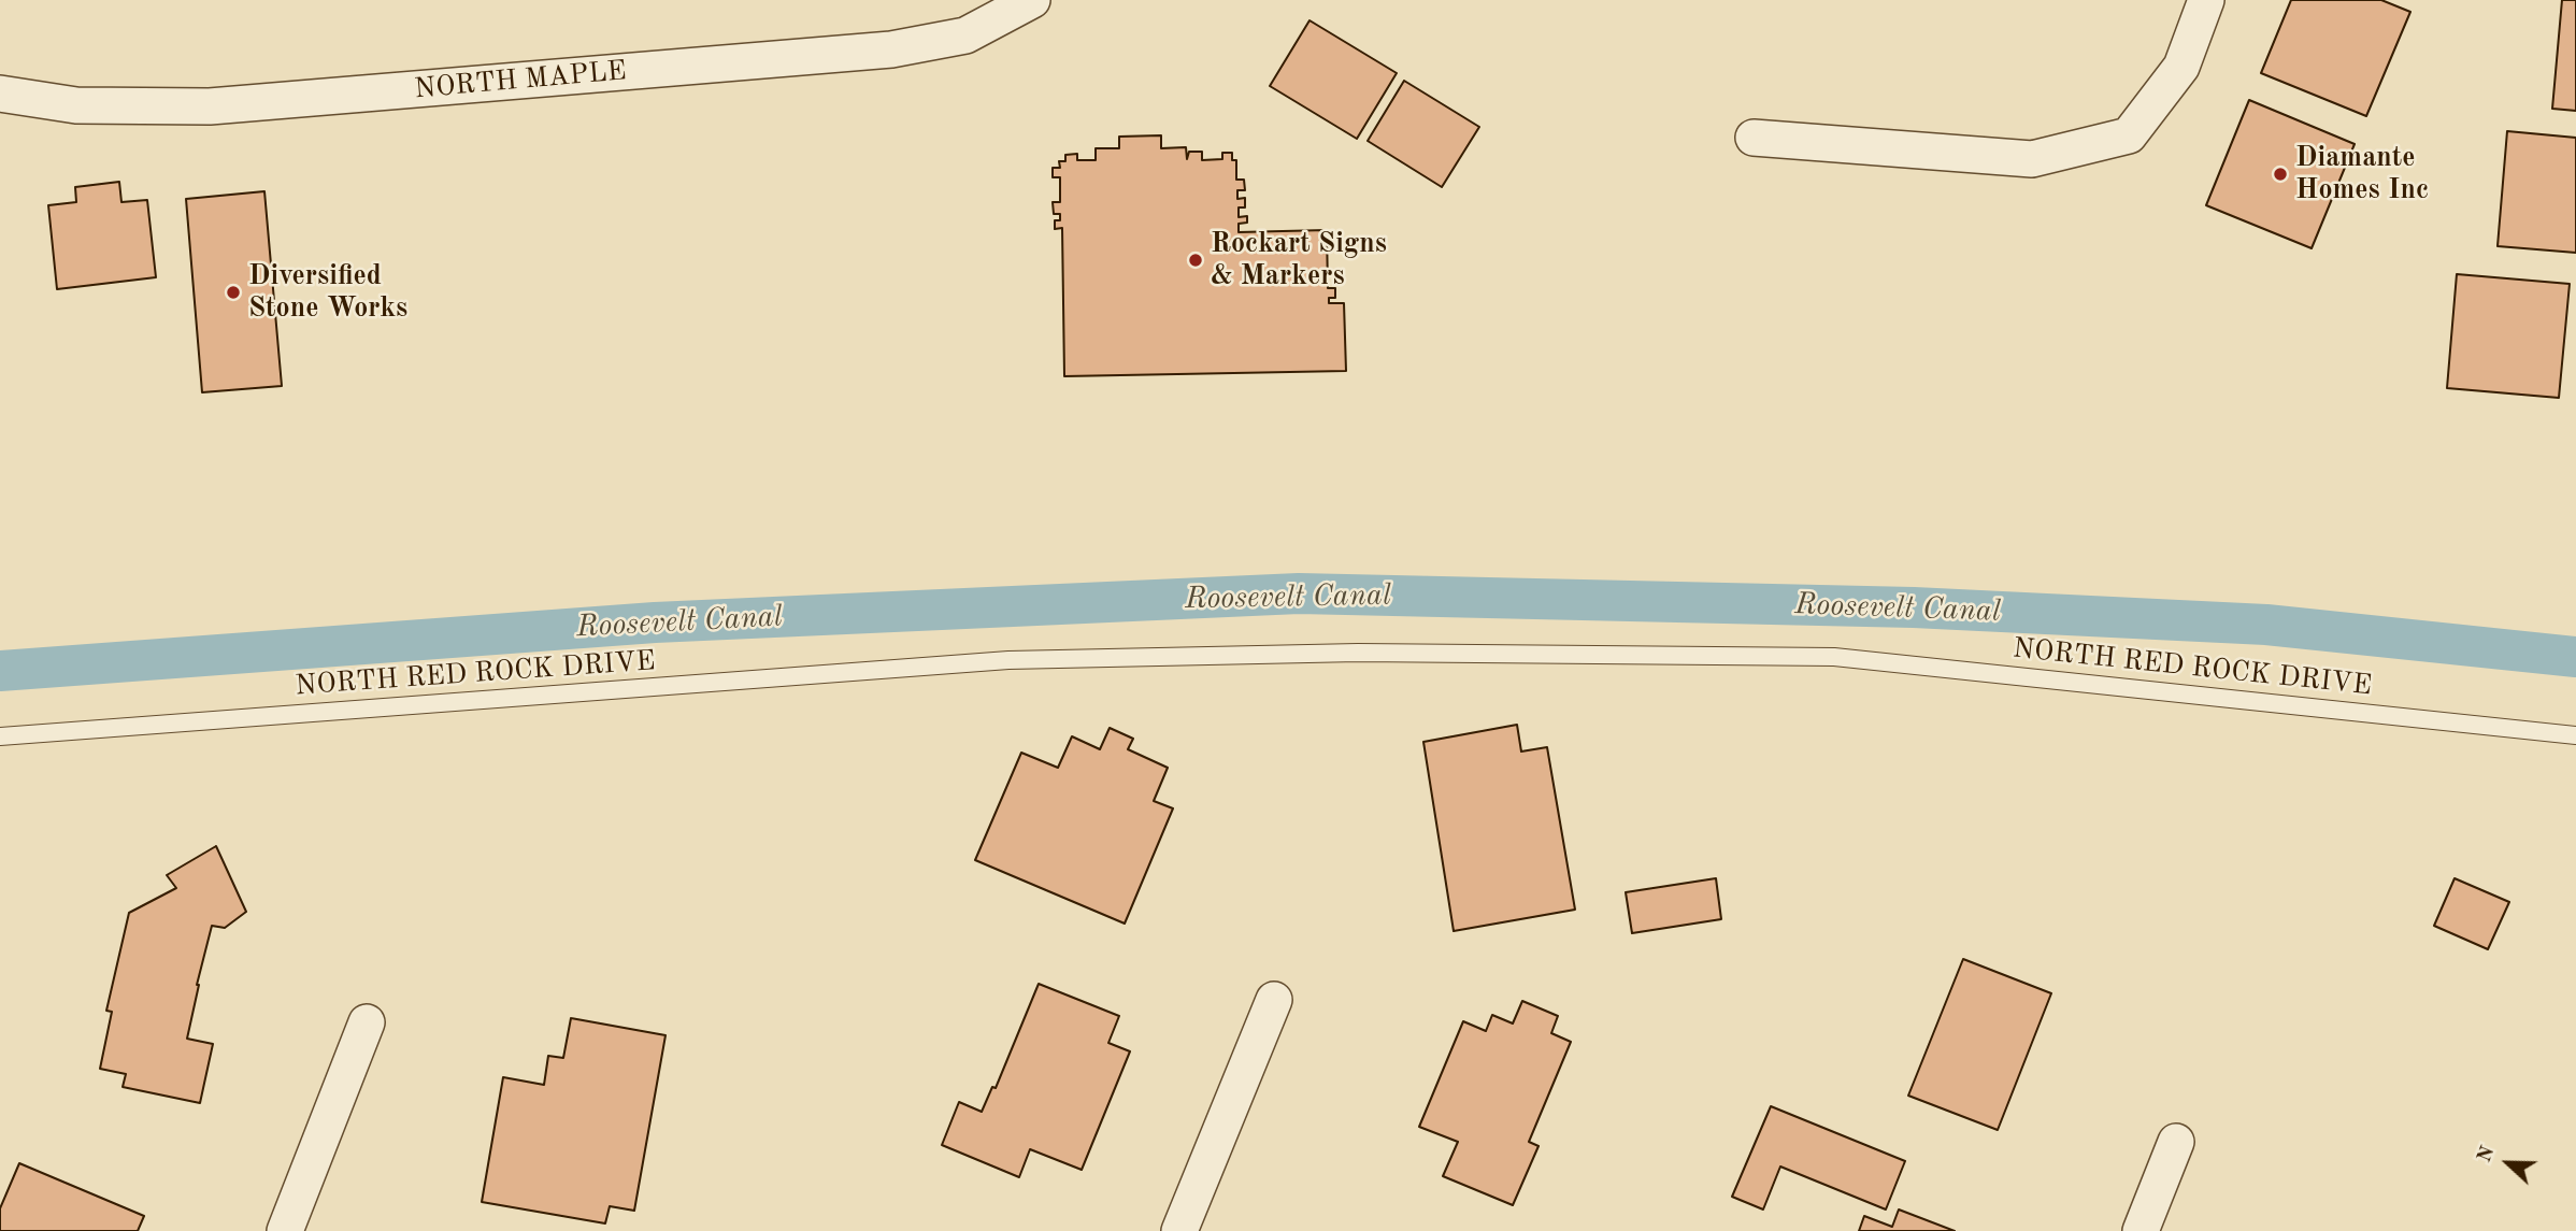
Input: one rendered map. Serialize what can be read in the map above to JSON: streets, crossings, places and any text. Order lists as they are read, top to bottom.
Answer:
{
  "streets": {
    "street": ["NORTH MAPLE"],
    "lane": ["NORTH RED ROCK DRIVE"]
  },
  "water": ["Roosevelt Canal"],
  "places": ["Diamante Homes Inc", "Rockart Signs & Markers", "Diversified Stone Works"],
  "north": "left"
}
